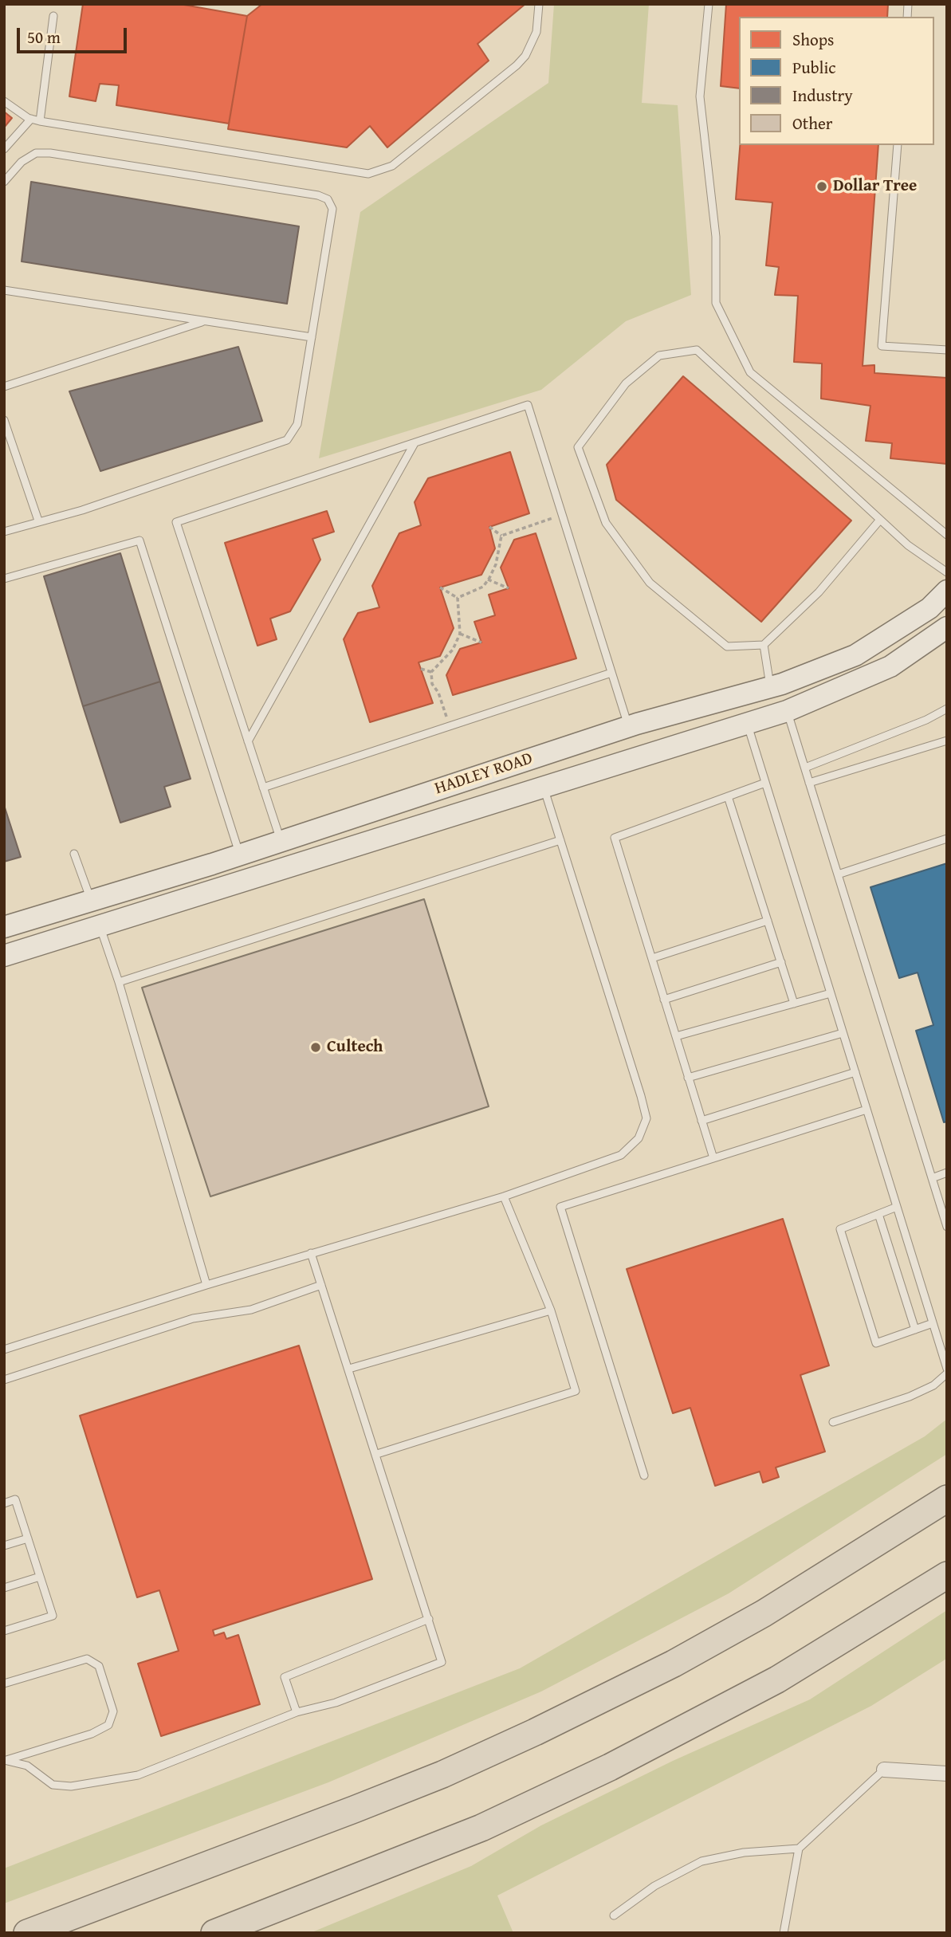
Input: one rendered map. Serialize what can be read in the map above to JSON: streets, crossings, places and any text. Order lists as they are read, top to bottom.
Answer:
{
  "streets": {
    "main road": ["HADLEY ROAD"]
  },
  "places": ["Dollar Tree", "Cultech"],
  "legend": [
    "Shops",
    "Public",
    "Industry",
    "Other"
  ],
  "scale_bar": "50 m"
}
